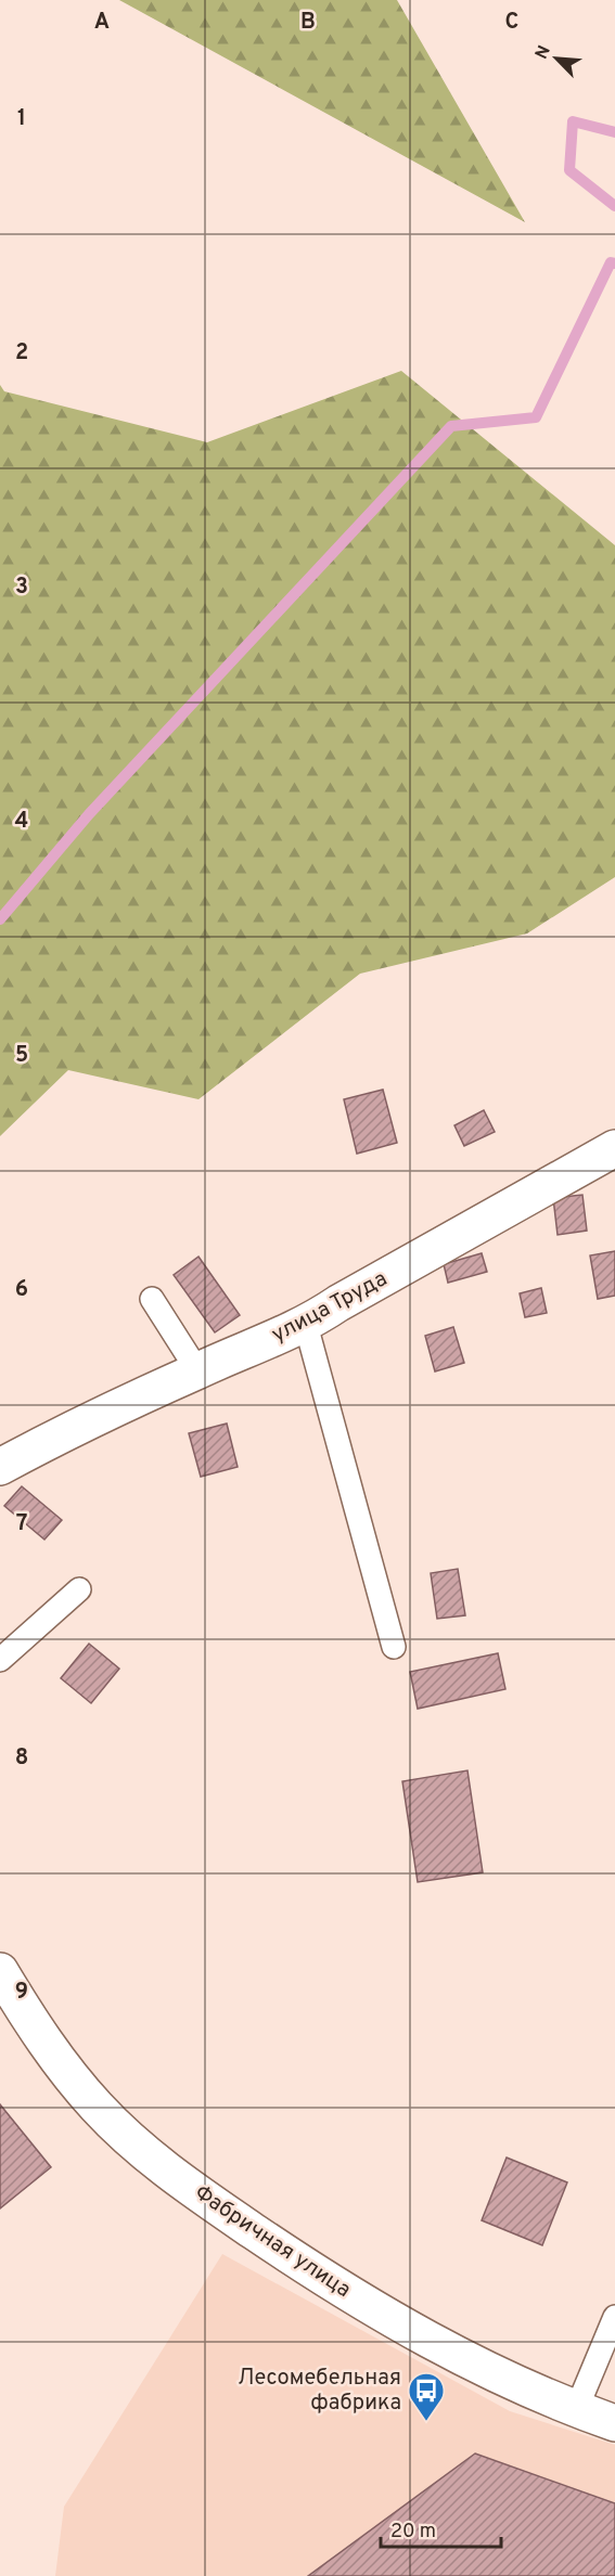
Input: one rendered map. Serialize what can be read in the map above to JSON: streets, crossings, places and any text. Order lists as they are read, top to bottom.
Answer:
{
  "streets": {
    "street": ["улица Труда", "Фабричная улица"]
  },
  "places": {
    "bus stop": ["Лесомебельная фабрика"]
  },
  "scale_bar": "20 m",
  "north": "top left",
  "grid": {
    "columns": ["A", "B", "C"],
    "rows": [
      "1",
      "2",
      "3",
      "4",
      "5",
      "6",
      "7",
      "8",
      "9"
    ]
  }
}
